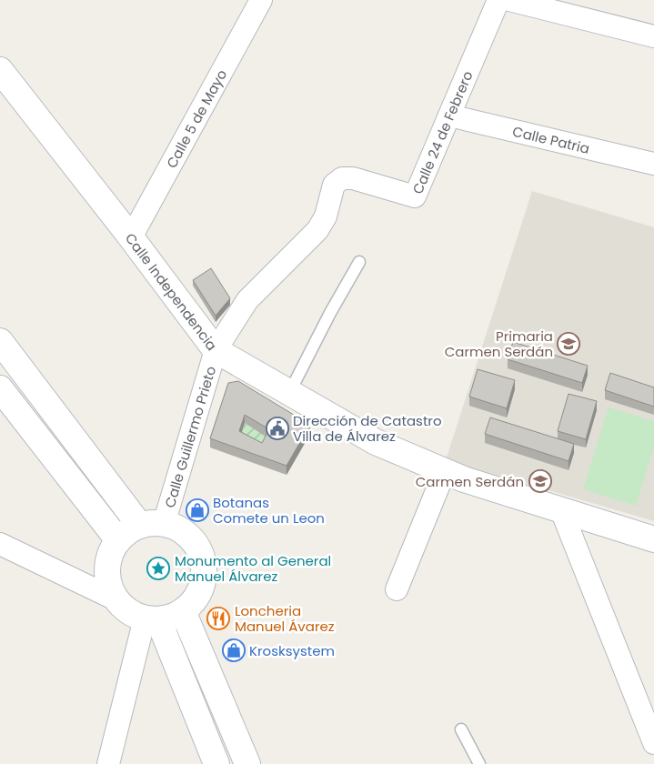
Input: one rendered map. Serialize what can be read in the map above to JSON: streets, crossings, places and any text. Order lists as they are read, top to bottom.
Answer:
{
  "streets": {
    "main road": ["Calle Independencia"],
    "street": [
      "Calle 5 de Mayo",
      "Calle 24 de Febrero",
      "Calle Patria",
      "Calle Guillermo Prieto"
    ]
  },
  "crossings": [
    ["Calle 5 de Mayo", "Calle Independencia"],
    ["Calle 24 de Febrero", "Calle Patria"],
    ["Calle 24 de Febrero", "Calle Independencia"],
    ["Calle 24 de Febrero", "Calle Guillermo Prieto"],
    ["Calle Independencia", "Calle Guillermo Prieto"]
  ],
  "places": {
    "school or university": ["Primaria Carmen Serdán", "Carmen Serdán"],
    "public building": ["Dirección de Catastro Villa de Álvarez"],
    "shop": ["Botanas Comete un Leon", "Krosksystem"],
    "place": ["Monumento al General Manuel Álvarez"],
    "restaurant": ["Loncheria Manuel Ávarez"]
  }
}
